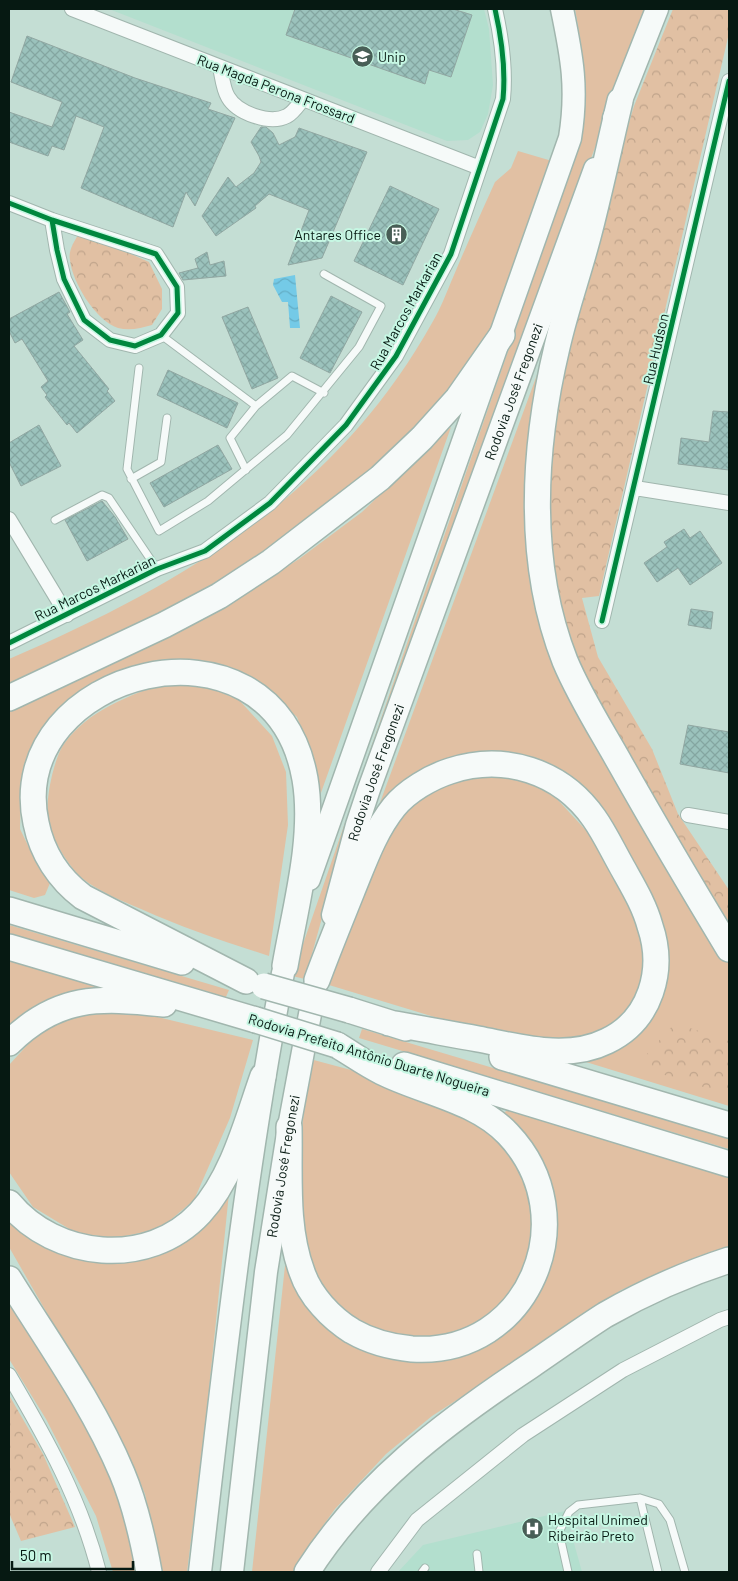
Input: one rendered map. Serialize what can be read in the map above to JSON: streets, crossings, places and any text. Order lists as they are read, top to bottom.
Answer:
{
  "streets": {
    "highway": ["Rodovia José Fregonezi", "Rodovia Prefeito Antônio Duarte Nogueira"],
    "street": ["Rua Magda Perona Frossard", "Rua Marcos Markarian", "Rua Hudson"]
  },
  "crossings": [
    ["Rua Magda Perona Frossard", "Rua Marcos Markarian"]
  ],
  "places": {
    "school or university": ["Unip"],
    "building": ["Antares Office"],
    "hospital": ["Hospital Unimed Ribeirão Preto"]
  },
  "scale_bar": "50 m"
}
